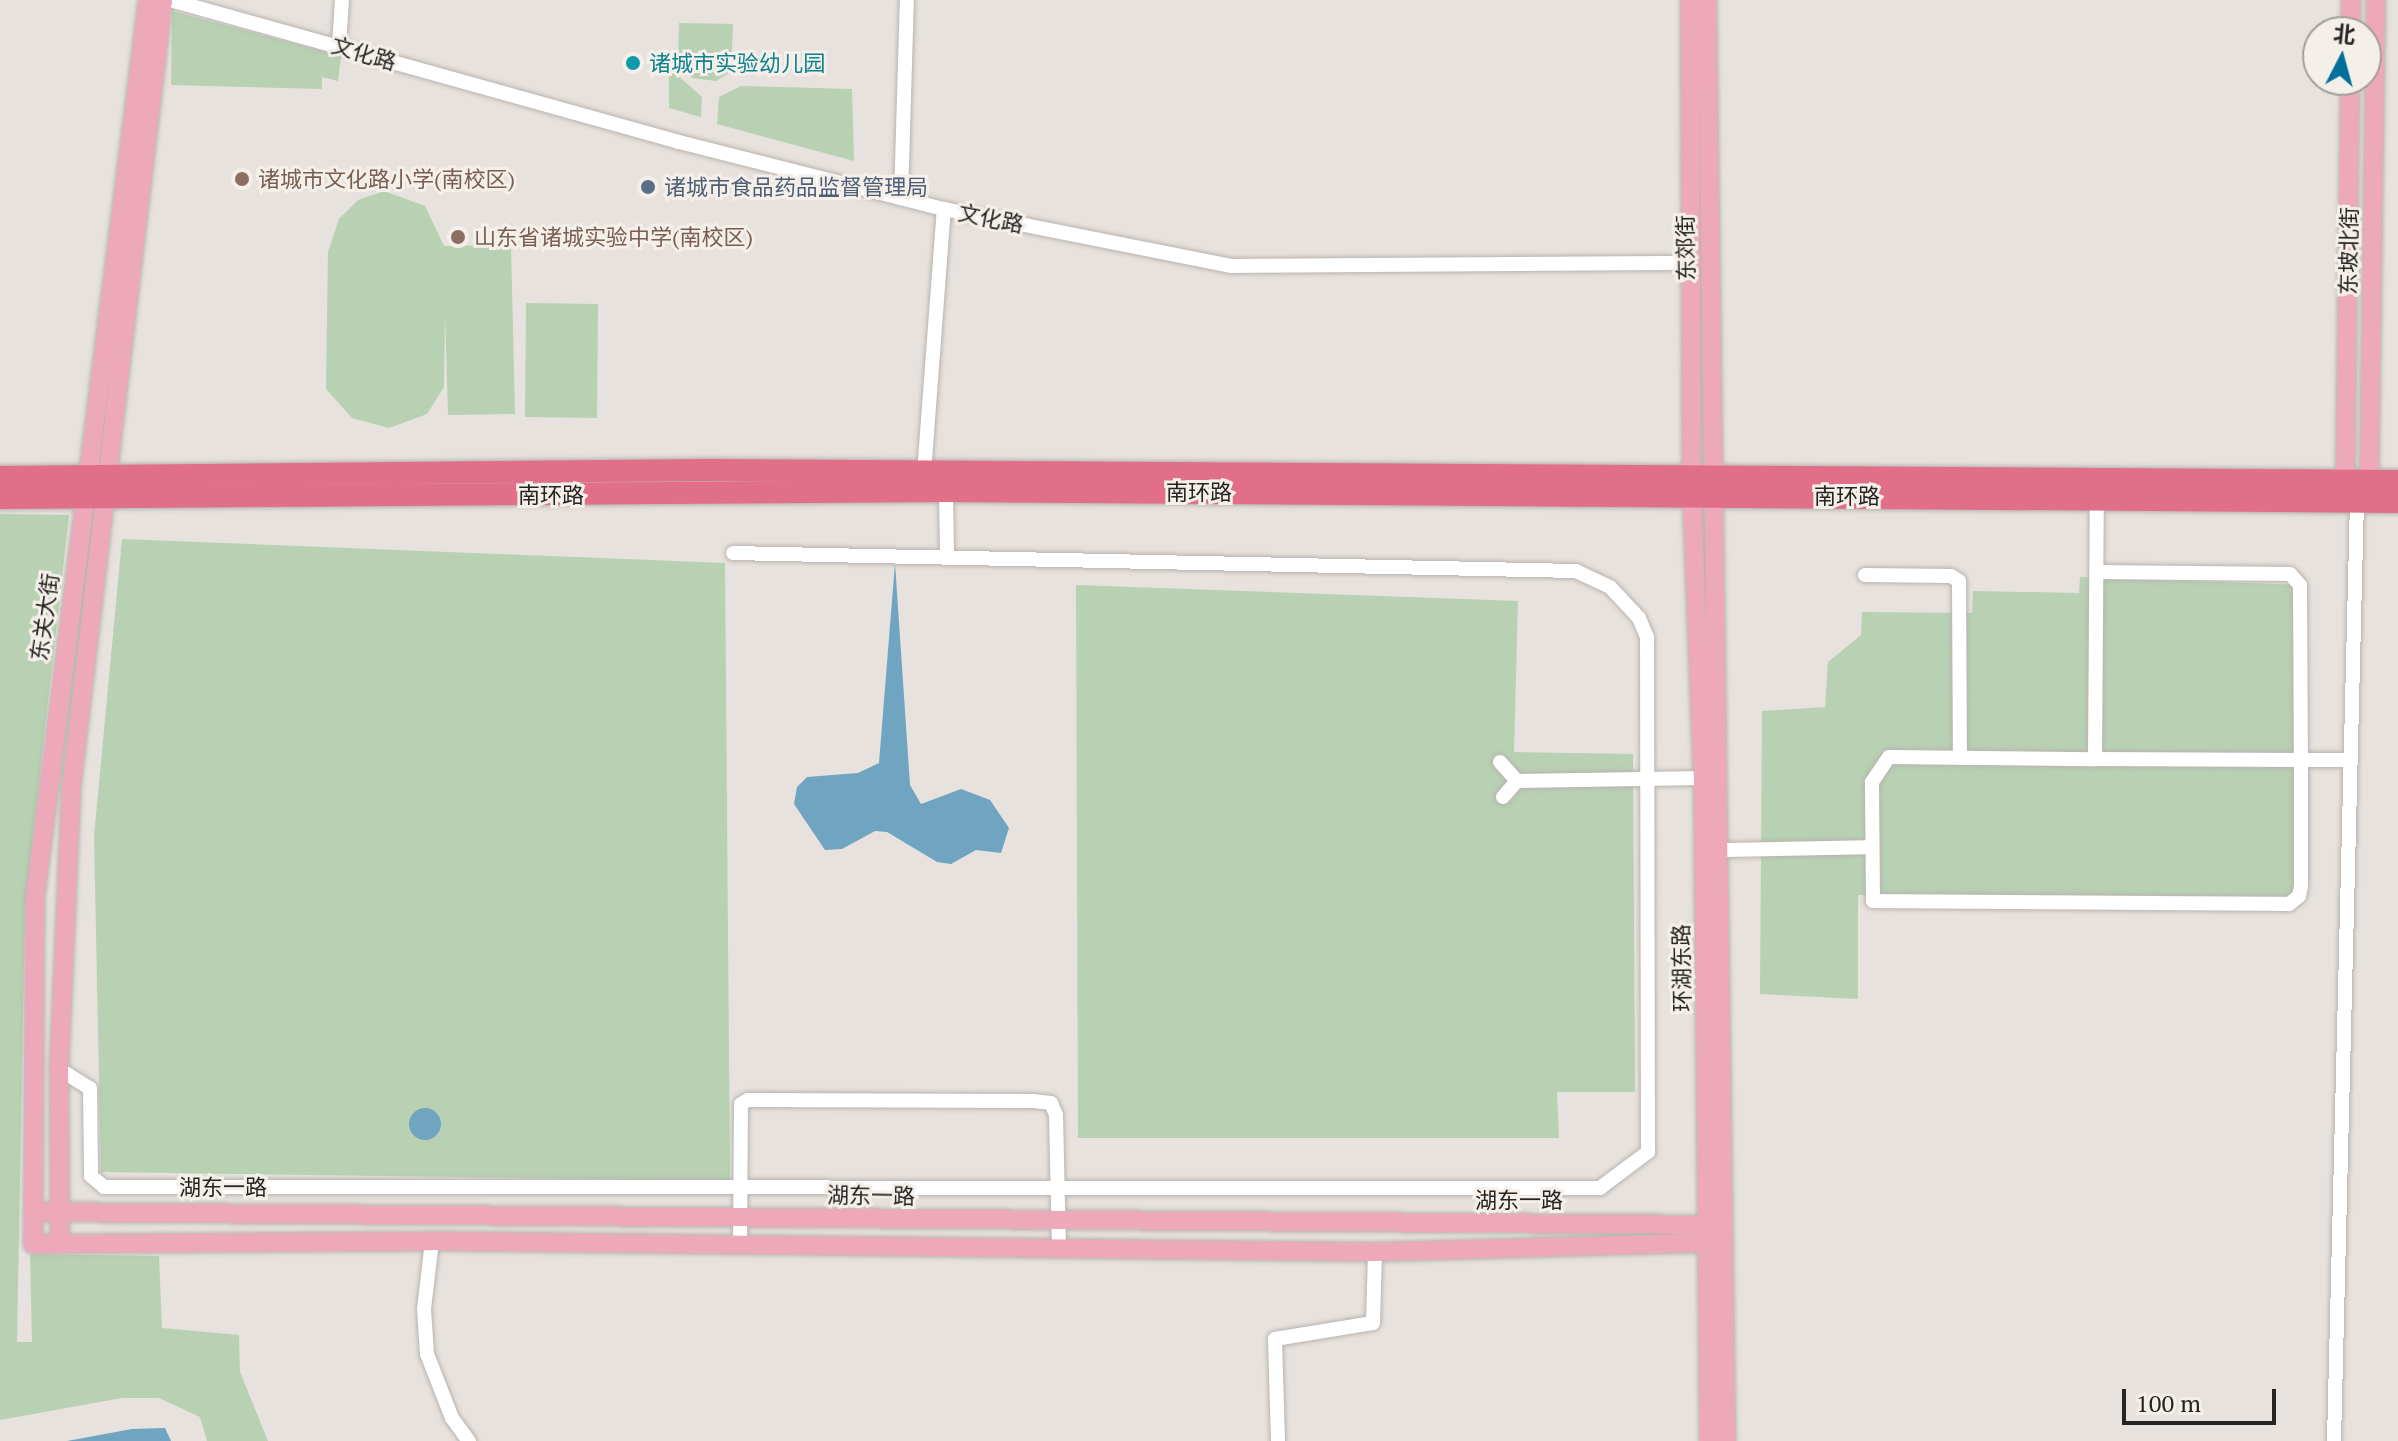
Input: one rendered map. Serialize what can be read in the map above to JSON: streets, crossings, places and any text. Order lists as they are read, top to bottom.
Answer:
{
  "streets": {
    "highway": ["南环路"],
    "main road": [
      "东郊街",
      "东坡北街",
      "东关大街",
      "环湖东路",
      "湖东一路"
    ],
    "street": ["文化路"]
  },
  "crossings": [
    ["文化路", "东郊街"],
    ["东郊街", "南环路"],
    ["东郊街", "环湖东路"],
    ["东坡北街", "南环路"],
    ["南环路", "东关大街"],
    ["南环路", "环湖东路"],
    ["东关大街", "湖东一路"],
    ["环湖东路", "湖东一路"]
  ],
  "places": [
    "诸城市实验幼儿园",
    "诸城市文化路小学(南校区)",
    "诸城市食品药品监督管理局",
    "山东省诸城实验中学(南校区)"
  ],
  "scale_bar": "100 m",
  "north": "top"
}
